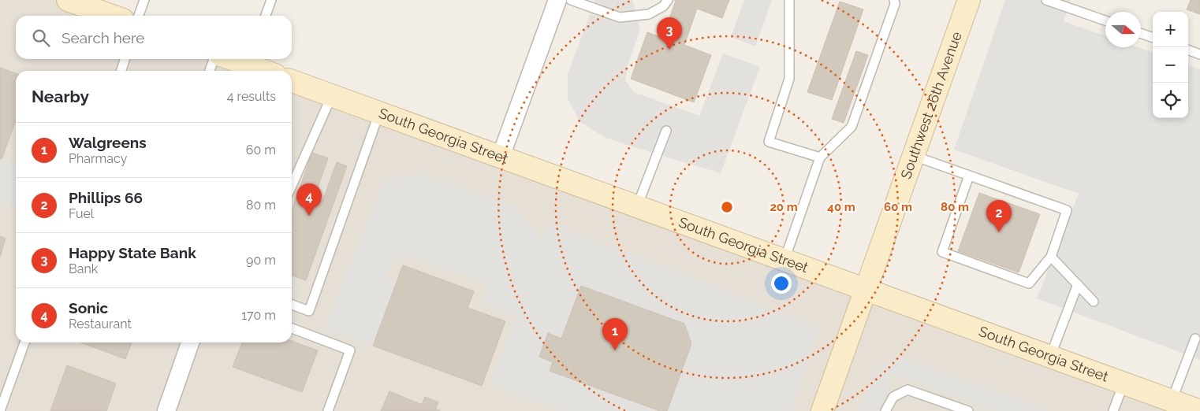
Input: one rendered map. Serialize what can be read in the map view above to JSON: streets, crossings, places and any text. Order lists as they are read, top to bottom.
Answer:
{
  "streets": {
    "main road": ["Southwest 26th Avenue", "South Georgia Street"]
  },
  "crossings": [
    ["Southwest 26th Avenue", "South Georgia Street"]
  ],
  "north": "right",
  "page": {
    "map_buttons": ["+", "−"],
    "search": "Search here",
    "pins": [
      "3",
      "4",
      "2",
      "1"
    ],
    "heading": ["Nearby", "4 results"],
    "list": [
      {
        "mark": "1",
        "name": "Walgreens",
        "note": "Pharmacy",
        "value": "60 m"
      },
      {
        "mark": "2",
        "name": "Phillips 66",
        "note": "Fuel",
        "value": "80 m"
      },
      {
        "mark": "3",
        "name": "Happy State Bank",
        "note": "Bank",
        "value": "90 m"
      },
      {
        "mark": "4",
        "name": "Sonic",
        "note": "Restaurant",
        "value": "170 m"
      }
    ]
  },
  "rings": [
    "20 m",
    "40 m",
    "60 m",
    "80 m"
  ]
}
